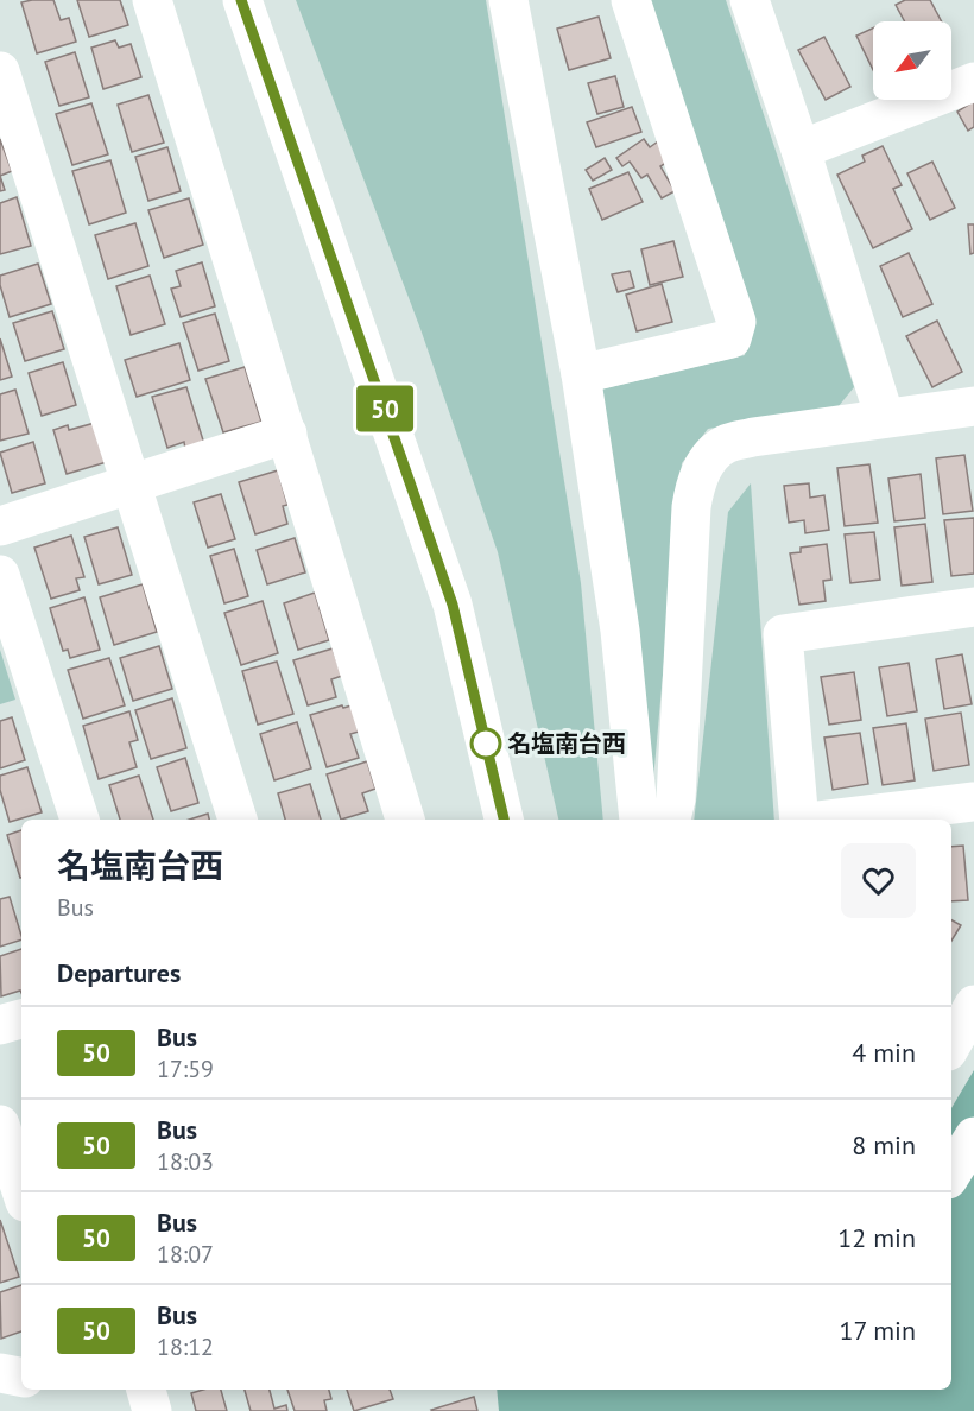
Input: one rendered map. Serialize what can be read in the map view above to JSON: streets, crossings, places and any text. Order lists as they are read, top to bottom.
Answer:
{
  "places": ["名塩南台西"],
  "lines": ["bus line 50"],
  "north": "bottom left",
  "page": {
    "on_map": "50",
    "heading": [
      ["名塩南台西", "Bus"],
      "Departures"
    ],
    "list": [
      {
        "mark": "50",
        "name": "Bus",
        "note": "17:59",
        "value": "4 min"
      },
      {
        "mark": "50",
        "name": "Bus",
        "note": "18:03",
        "value": "8 min"
      },
      {
        "mark": "50",
        "name": "Bus",
        "note": "18:07",
        "value": "12 min"
      },
      {
        "mark": "50",
        "name": "Bus",
        "note": "18:12",
        "value": "17 min"
      }
    ]
  }
}
